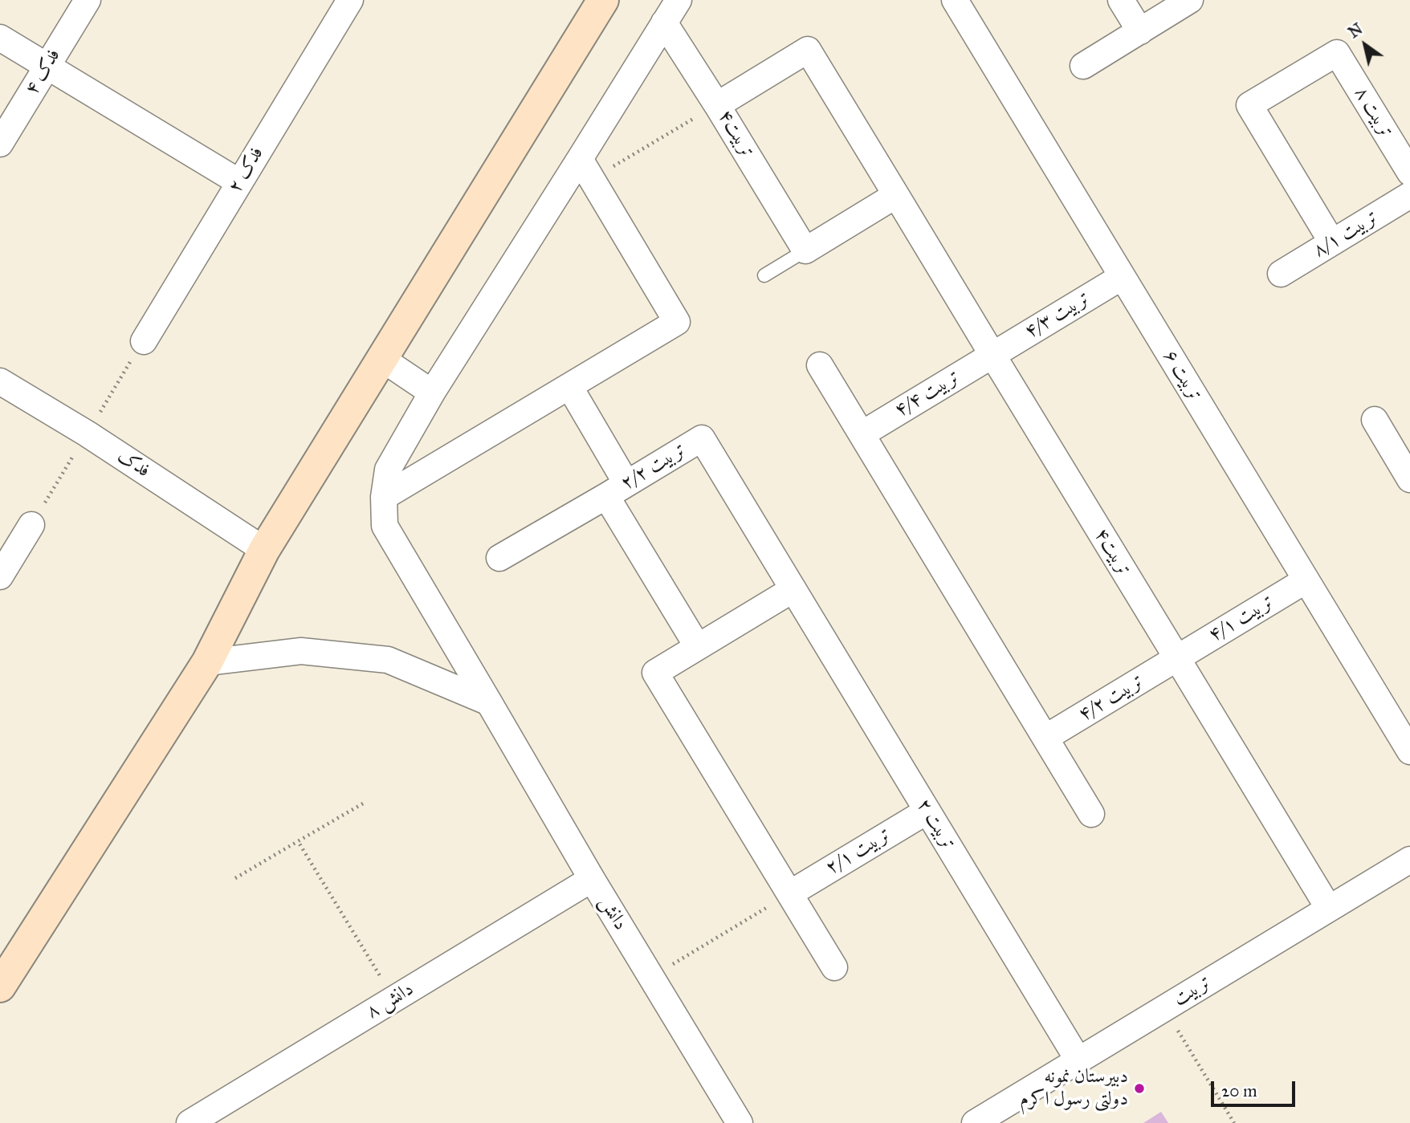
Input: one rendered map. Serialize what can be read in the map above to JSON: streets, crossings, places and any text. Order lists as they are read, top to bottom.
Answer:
{
  "streets": {
    "street": [
      "فدک ۴",
      "تربیت ۸",
      "تربیت۴",
      "فدک ۲",
      "تربیت ۸/۱",
      "تربیت ۴/۳",
      "تربیت ۶",
      "تربیت ۴/۴",
      "فدک",
      "تربیت ۲/۲",
      "تربیت ۴/۱",
      "تربیت ۴/۲",
      "تربیت ۲",
      "تربیت ۲/۱",
      "دانش",
      "تربیت",
      "دانش ۸"
    ]
  },
  "crossings": [
    ["تربیت ۸", "تربیت ۸/۱"],
    ["تربیت۴", "تربیت ۴/۳"],
    ["تربیت۴", "تربیت ۴/۴"],
    ["تربیت۴", "تربیت ۴/۱"],
    ["تربیت۴", "تربیت ۴/۲"],
    ["تربیت۴", "تربیت"],
    ["تربیت ۴/۳", "تربیت ۶"],
    ["تربیت ۴/۳", "تربیت ۴/۴"],
    ["تربیت ۶", "تربیت ۴/۱"],
    ["تربیت ۲/۲", "تربیت ۲"],
    ["تربیت ۴/۱", "تربیت ۴/۲"],
    ["تربیت ۲", "تربیت ۲/۱"],
    ["تربیت ۲", "تربیت"],
    ["دانش", "دانش ۸"]
  ],
  "places": ["دبیرستان نمونه دولتی رسول اکرم"],
  "scale_bar": "20 m",
  "north": "top left"
}
